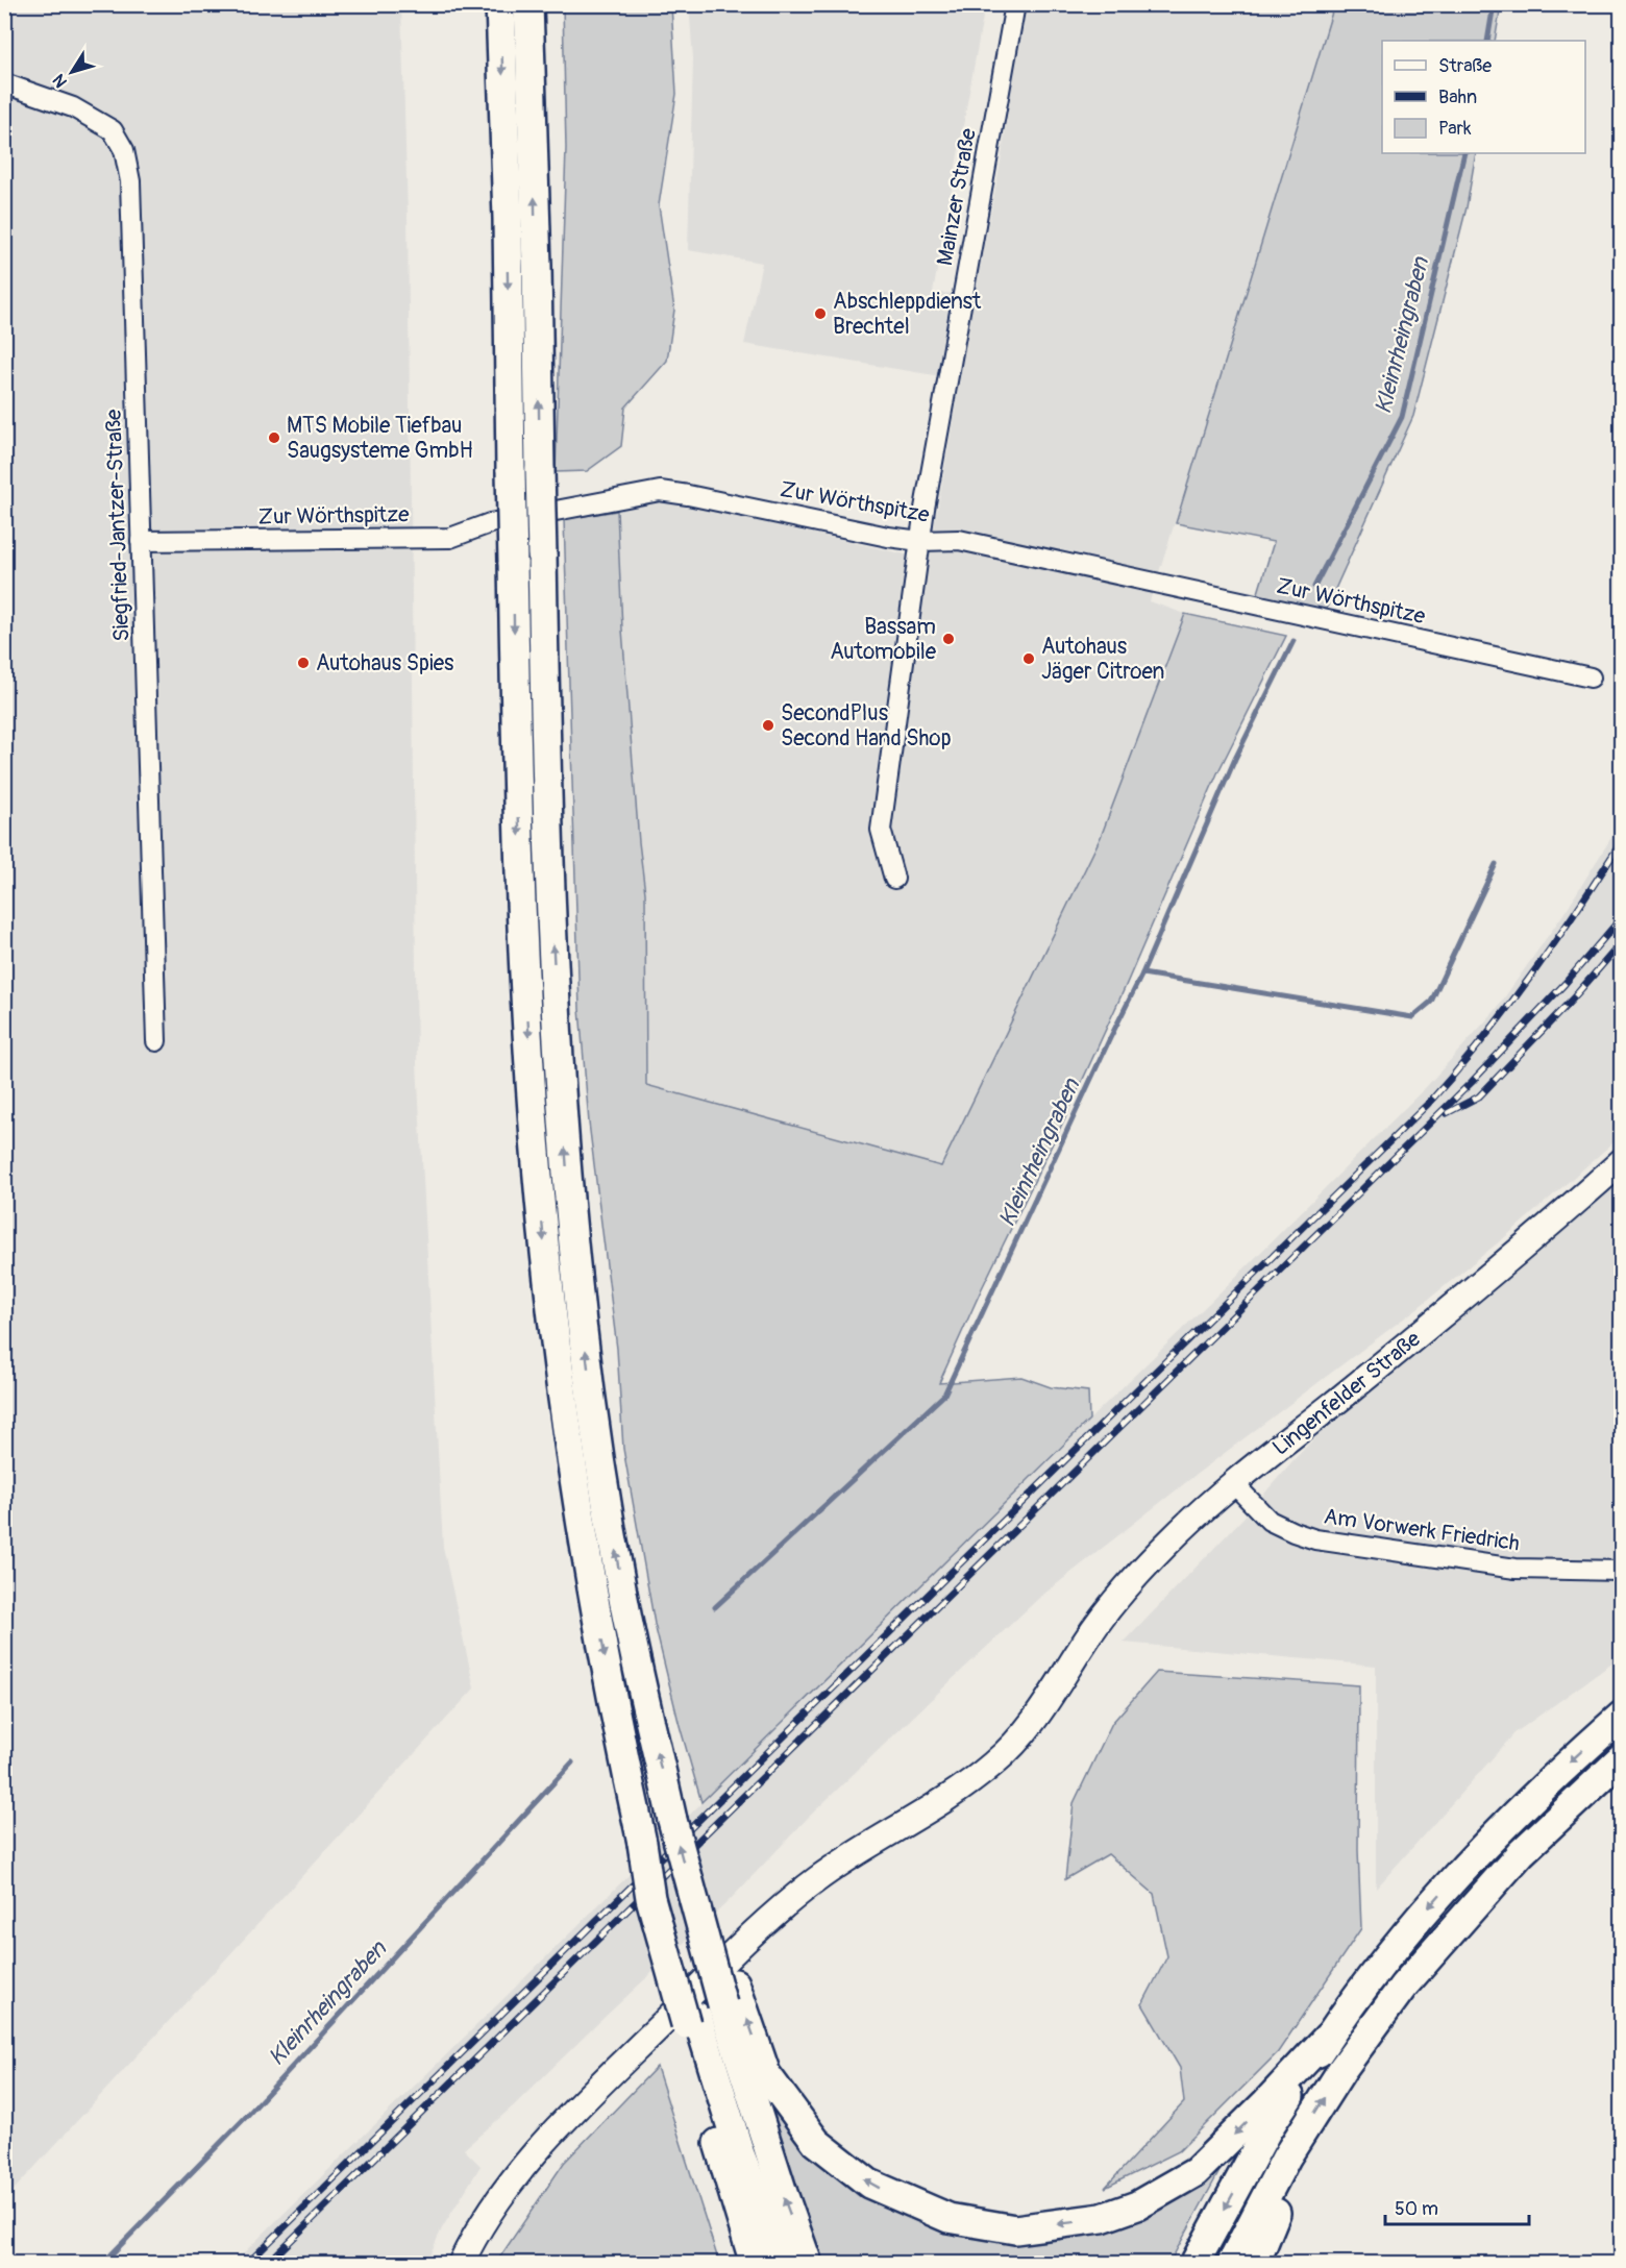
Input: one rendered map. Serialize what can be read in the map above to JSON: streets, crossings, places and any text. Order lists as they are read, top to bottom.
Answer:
{
  "streets": {
    "main road": ["Lingenfelder Straße"],
    "street": [
      "Mainzer Straße",
      "Zur Wörthspitze",
      "Siegfried-Jantzer-Straße",
      "Am Vorwerk Friedrich"
    ]
  },
  "crossings": [
    ["Mainzer Straße", "Zur Wörthspitze"],
    ["Zur Wörthspitze", "Siegfried-Jantzer-Straße"],
    ["Lingenfelder Straße", "Am Vorwerk Friedrich"]
  ],
  "water": ["Kleinrheingraben"],
  "places": [
    "Abschleppdienst Brechtel",
    "MTS Mobile Tiefbau Saugsysteme GmbH",
    "Bassam Automobile",
    "Autohaus Jäger Citroen",
    "Autohaus Spies",
    "SecondPlus Second Hand Shop"
  ],
  "legend": ["Straße", "Bahn", "Park"],
  "scale_bar": "50 m",
  "north": "bottom left"
}
